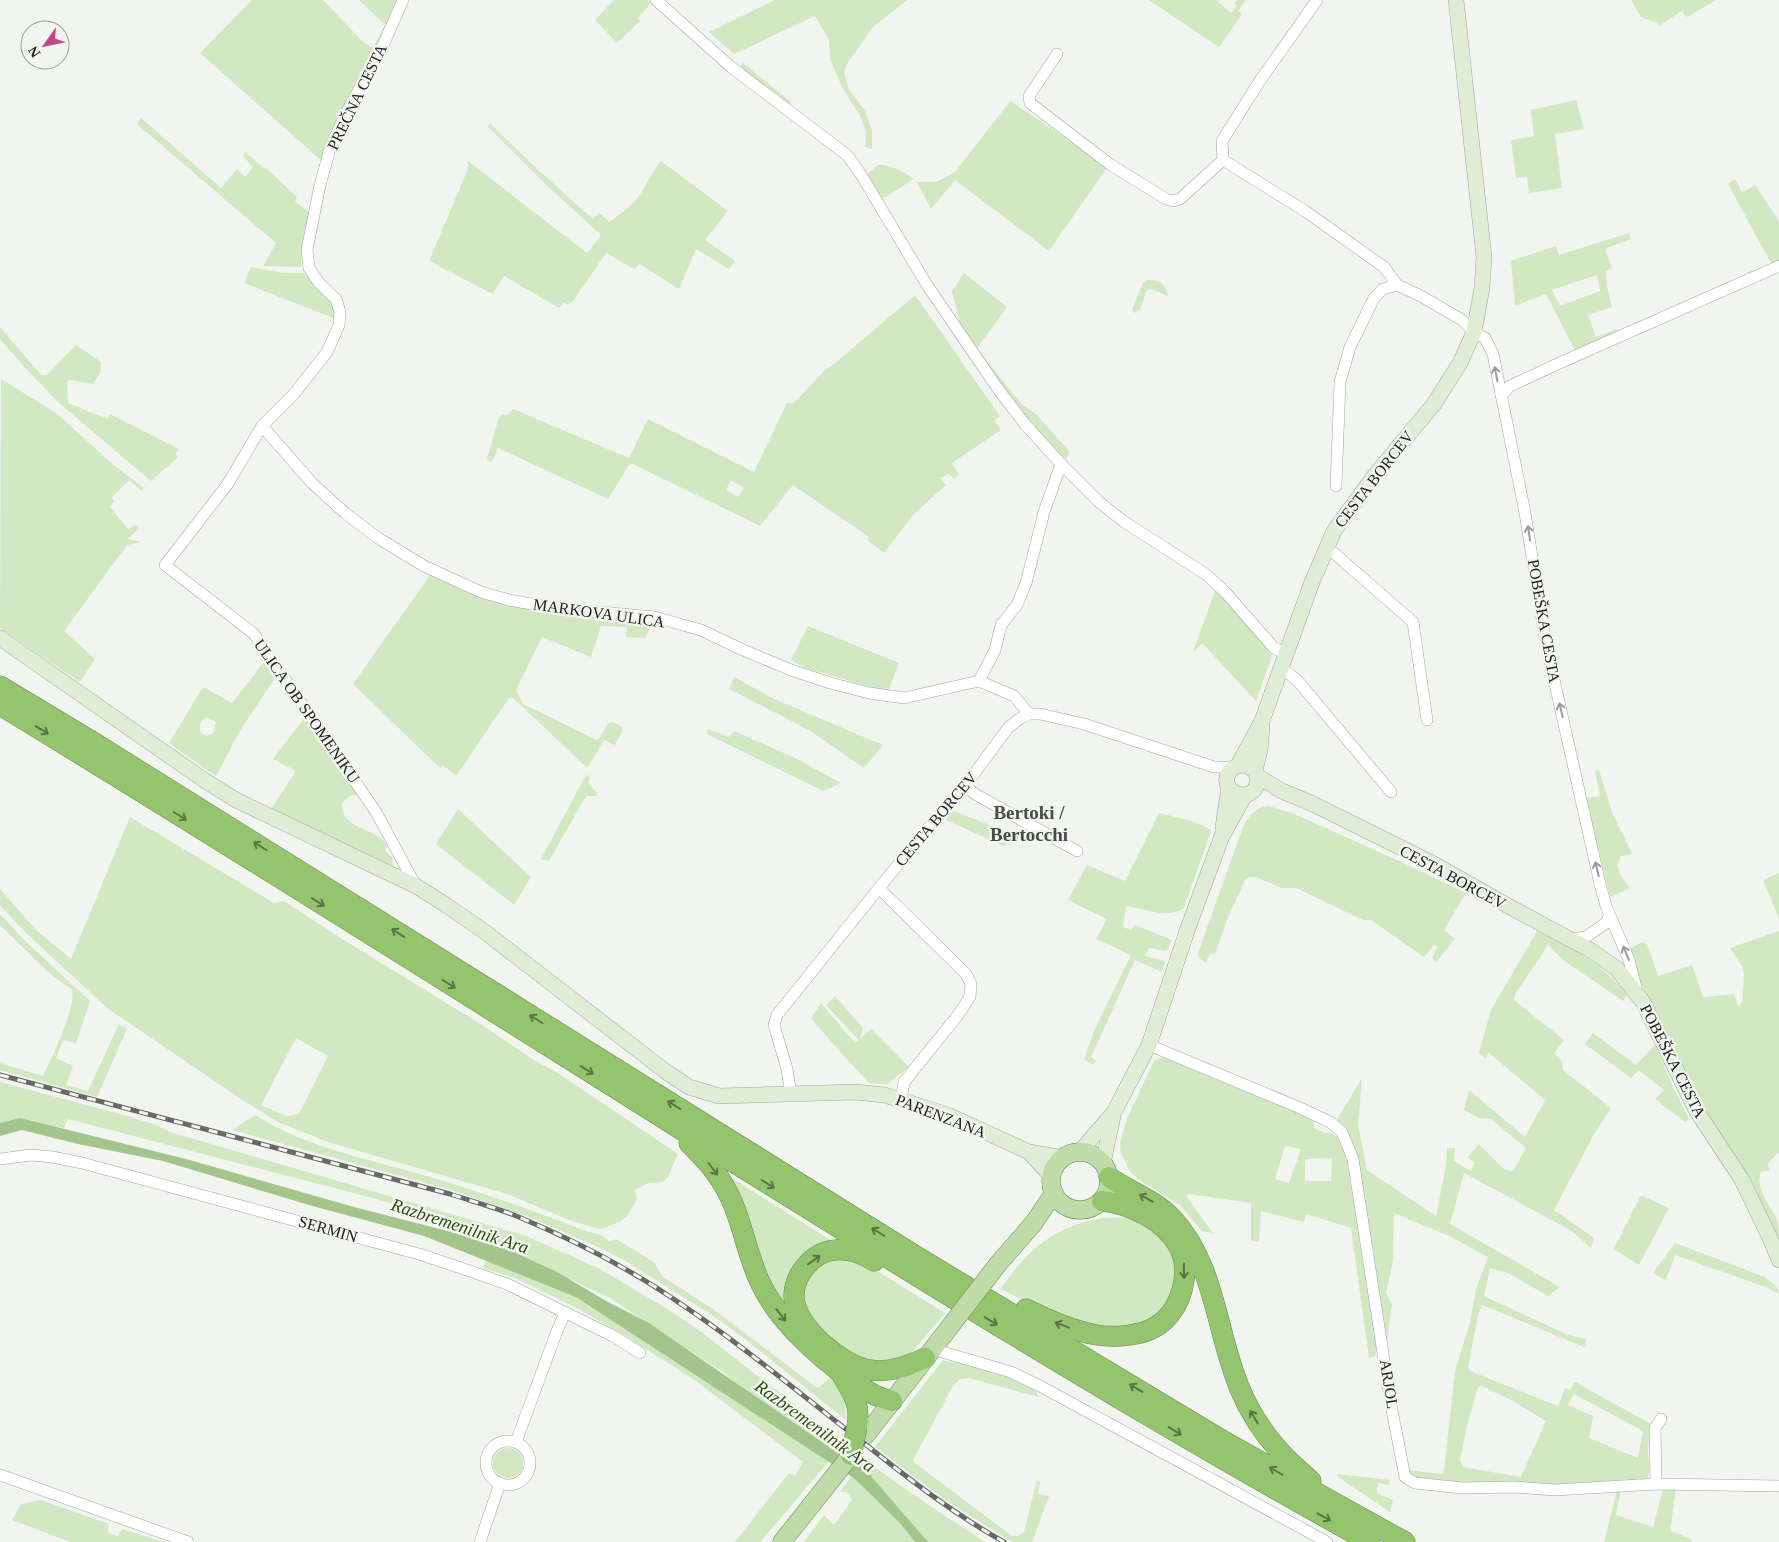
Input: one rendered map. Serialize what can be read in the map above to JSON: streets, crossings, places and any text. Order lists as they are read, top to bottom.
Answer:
{
  "streets": {
    "street": [
      "PREČNA CESTA",
      "CESTA BORCEV",
      "MARKOVA ULICA",
      "POBEŠKA CESTA",
      "ULICA OB SPOMENIKU",
      "PARENZANA",
      "SERMIN",
      "ARJOL"
    ]
  },
  "crossings": [
    ["PREČNA CESTA", "MARKOVA ULICA"],
    ["PREČNA CESTA", "ULICA OB SPOMENIKU"],
    ["CESTA BORCEV", "POBEŠKA CESTA"],
    ["CESTA BORCEV", "PARENZANA"],
    ["ULICA OB SPOMENIKU", "PARENZANA"]
  ],
  "one_way": ["POBEŠKA CESTA"],
  "districts": ["Bertoki / Bertocchi"],
  "water": ["Razbremenilnik Ara"],
  "north": "bottom left"
}
